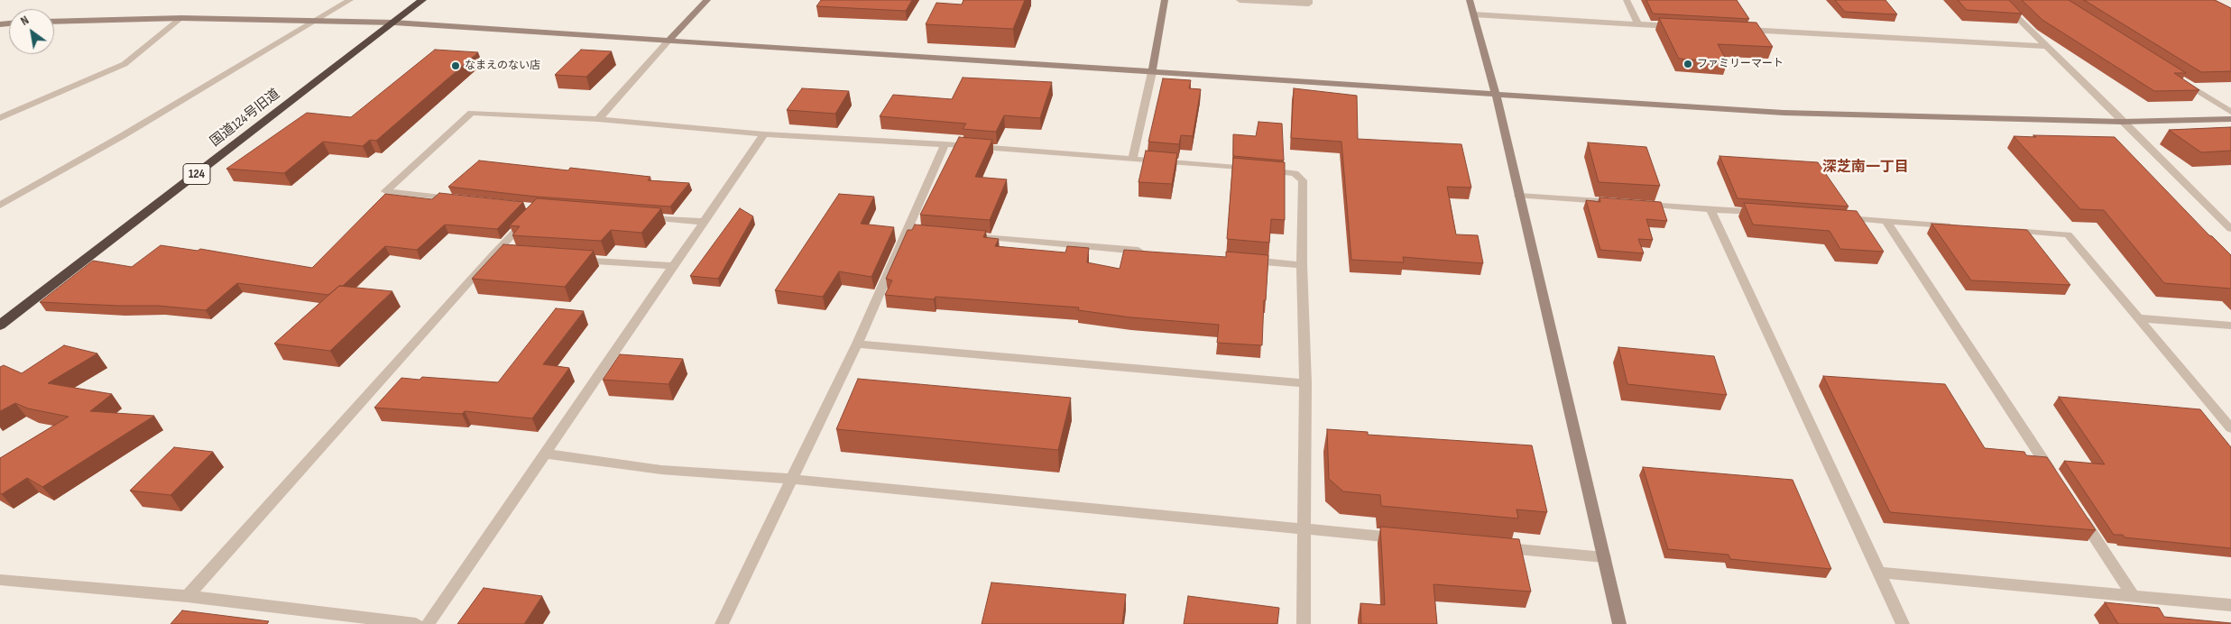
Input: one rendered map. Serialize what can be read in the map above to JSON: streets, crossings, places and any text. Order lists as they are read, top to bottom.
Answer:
{
  "streets": {
    "highway": ["国道124号旧道", "124"]
  },
  "districts": ["深芝南一丁目"],
  "places": ["ファミリーマート", "なまえのない店"],
  "north": "top left"
}
